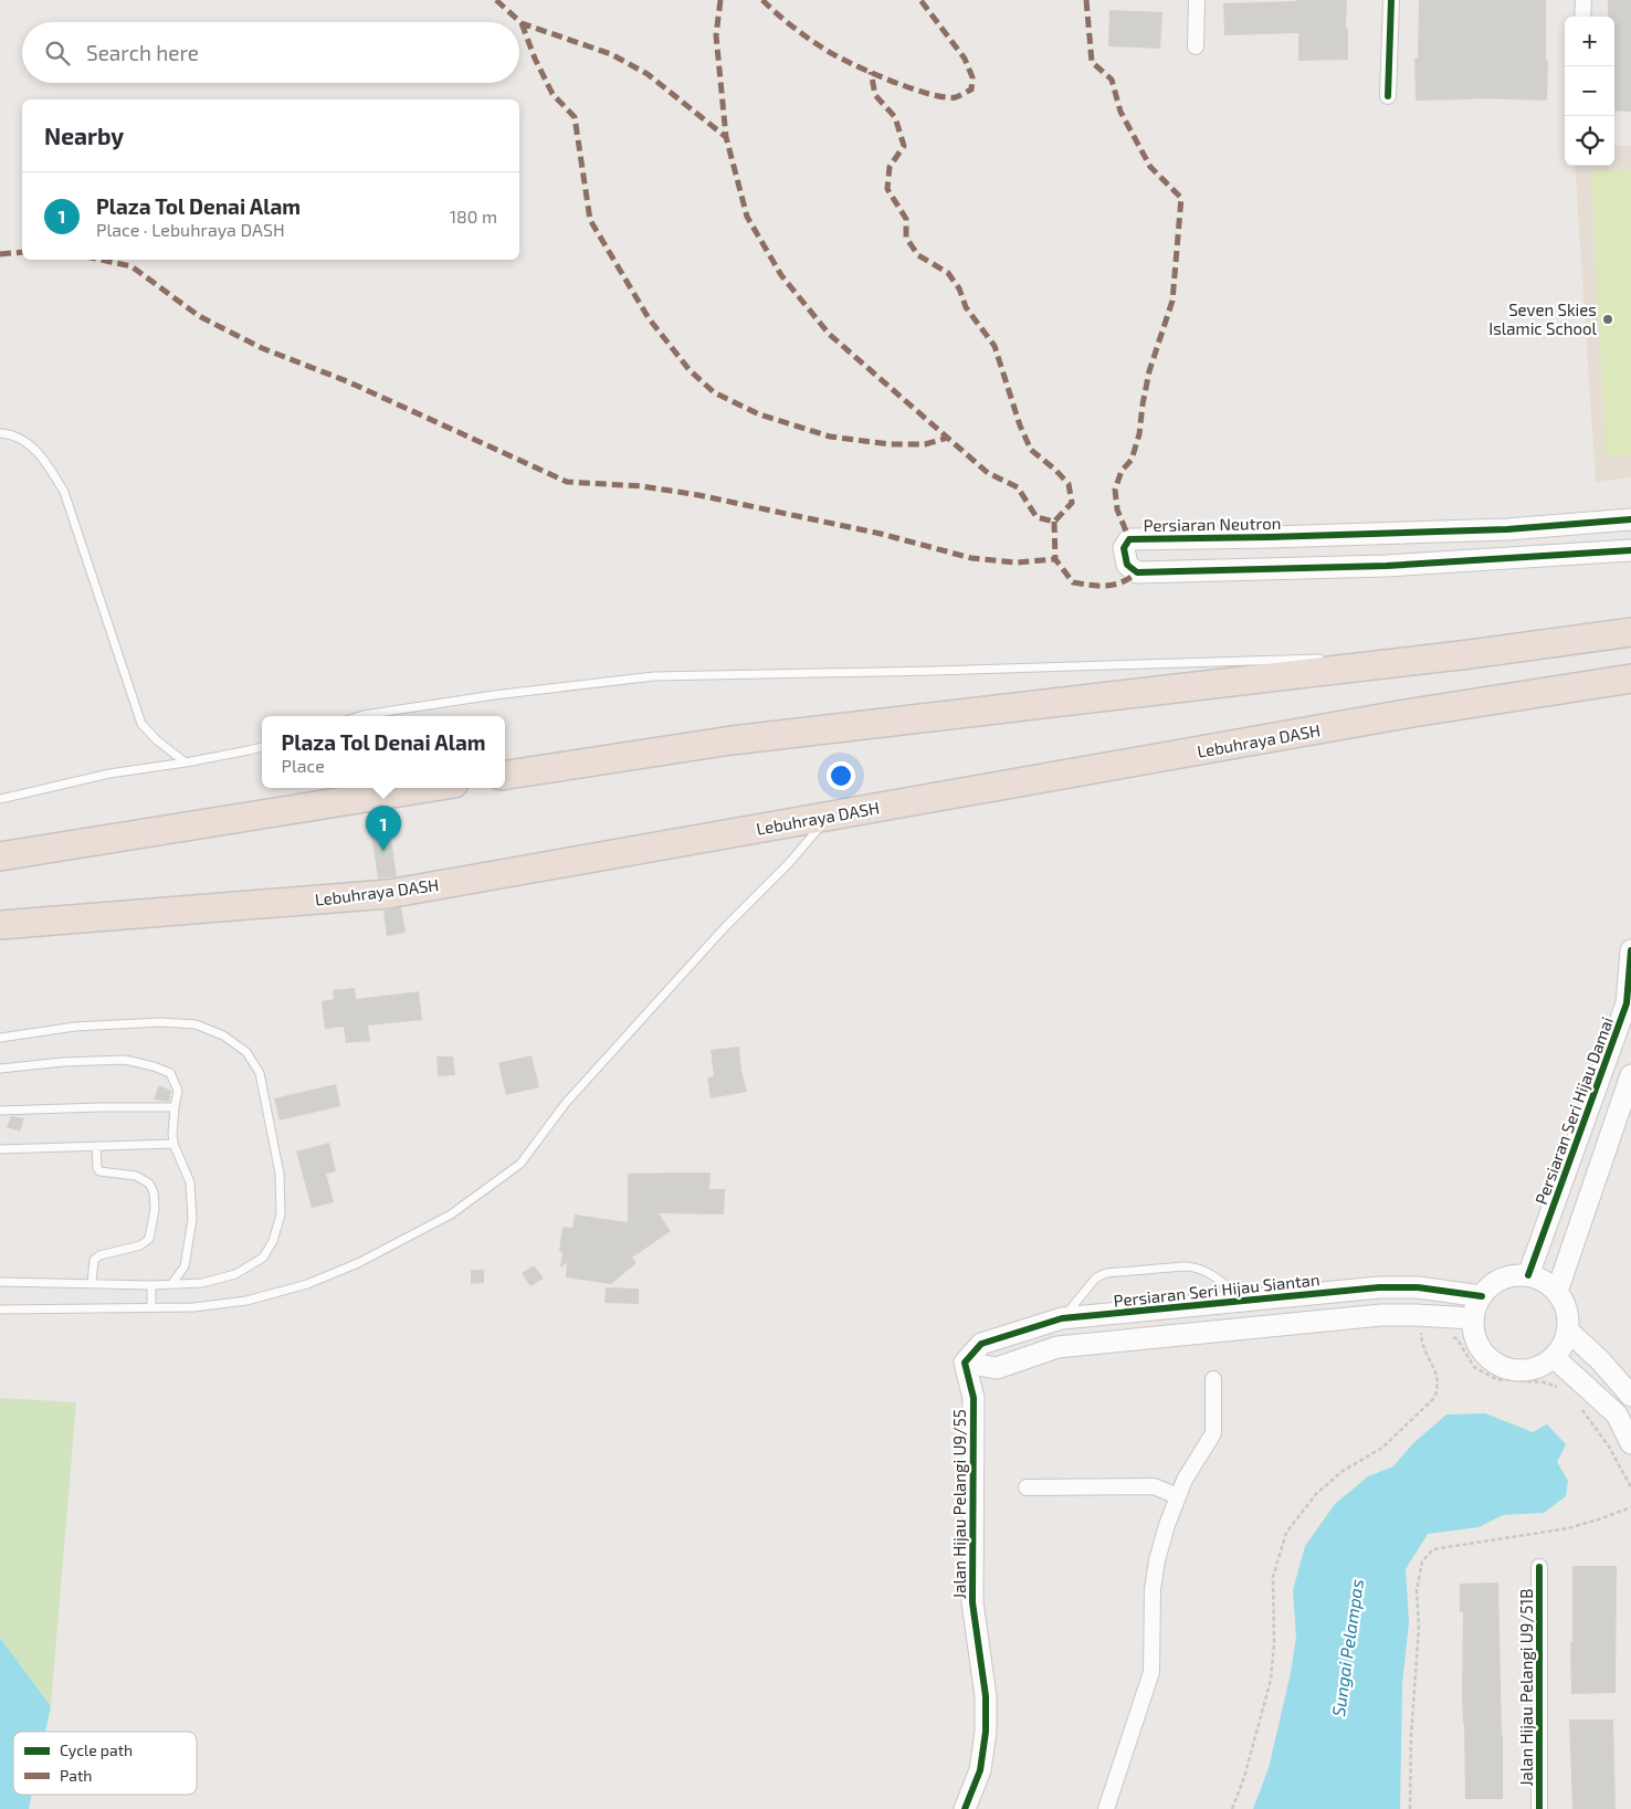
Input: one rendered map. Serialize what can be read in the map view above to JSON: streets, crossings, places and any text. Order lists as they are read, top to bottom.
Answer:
{
  "streets": {
    "highway": ["Lebuhraya DASH"],
    "street": [
      "Persiaran Neutron",
      "Persiaran Seri Hijau Damai",
      "Persiaran Seri Hijau Siantan",
      "Jalan Hijau Pelangi U9/55",
      "Jalan Hijau Pelangi U9/51B"
    ]
  },
  "crossings": [
    ["Persiaran Seri Hijau Damai", "Persiaran Seri Hijau Siantan"],
    ["Persiaran Seri Hijau Siantan", "Jalan Hijau Pelangi U9/55"]
  ],
  "water": ["Sungai Pelampas"],
  "places": ["Seven Skies Islamic School"],
  "legend": ["Cycle path", "Path"],
  "page": {
    "map_buttons": ["+", "−"],
    "search": "Search here",
    "heading": "Nearby",
    "list": [
      {
        "mark": "1",
        "name": "Plaza Tol Denai Alam",
        "note": "Place · Lebuhraya DASH",
        "value": "180 m"
      }
    ],
    "popup": ["Plaza Tol Denai Alam", "Place"],
    "pins": "1"
  }
}
